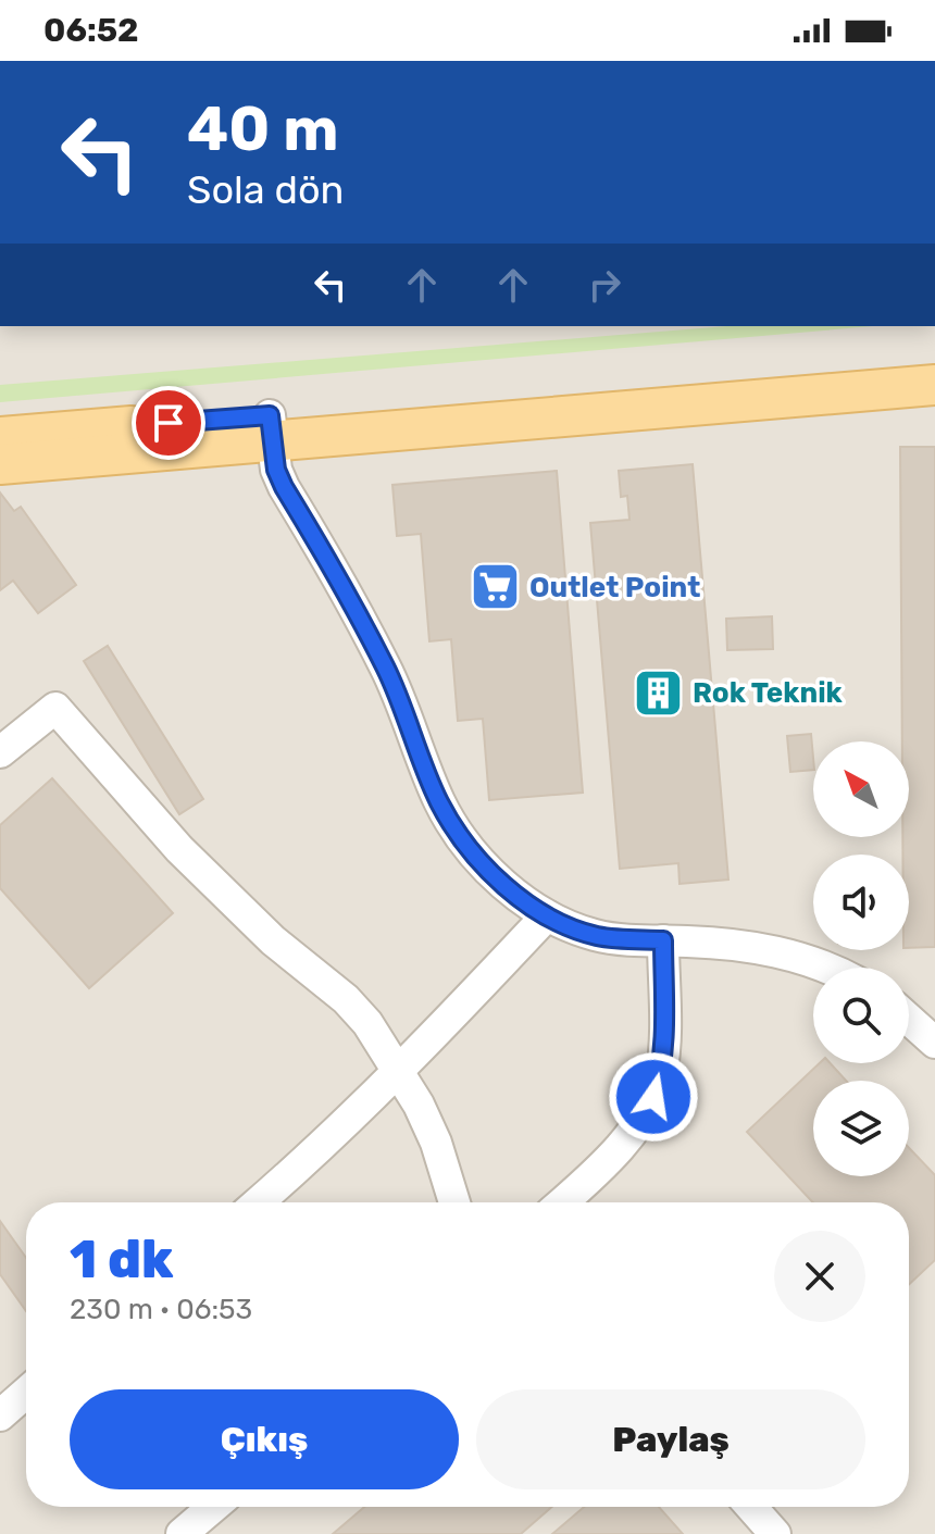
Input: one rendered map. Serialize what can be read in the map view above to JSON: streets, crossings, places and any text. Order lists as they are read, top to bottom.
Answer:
{
  "places": {
    "supermarket": ["Outlet Point"],
    "building": ["Rok Teknik"]
  },
  "north": "top left",
  "page": {
    "status": "06:52",
    "turn": ["40 m", "Sola dön"],
    "heading": ["1 dk", "230 m · 06:53"],
    "buttons": ["Çıkış", "Paylaş"]
  }
}
